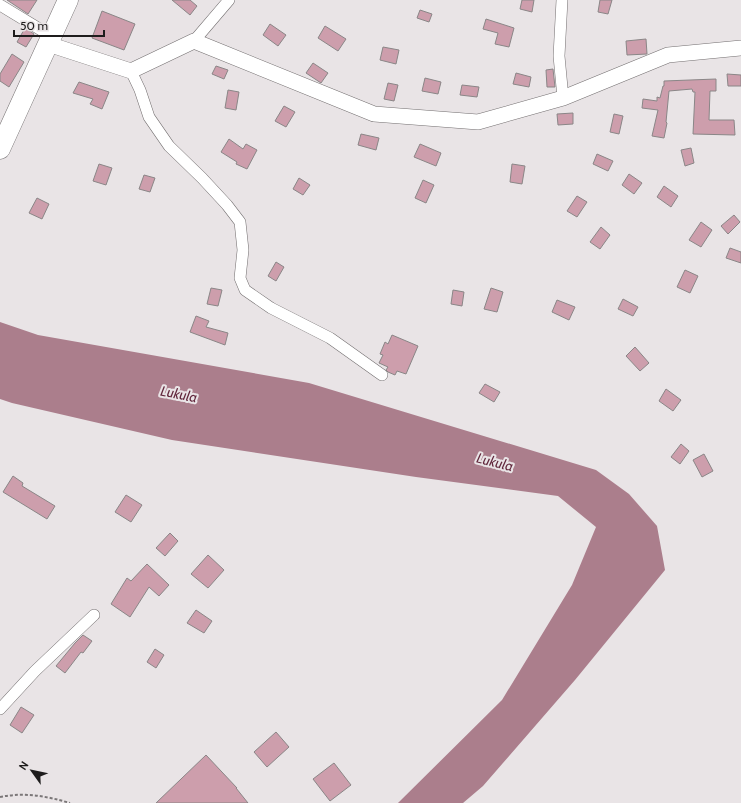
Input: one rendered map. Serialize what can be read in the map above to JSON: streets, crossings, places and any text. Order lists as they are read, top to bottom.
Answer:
{
  "water": ["Lukula"],
  "scale_bar": "50 m",
  "north": "top left"
}
